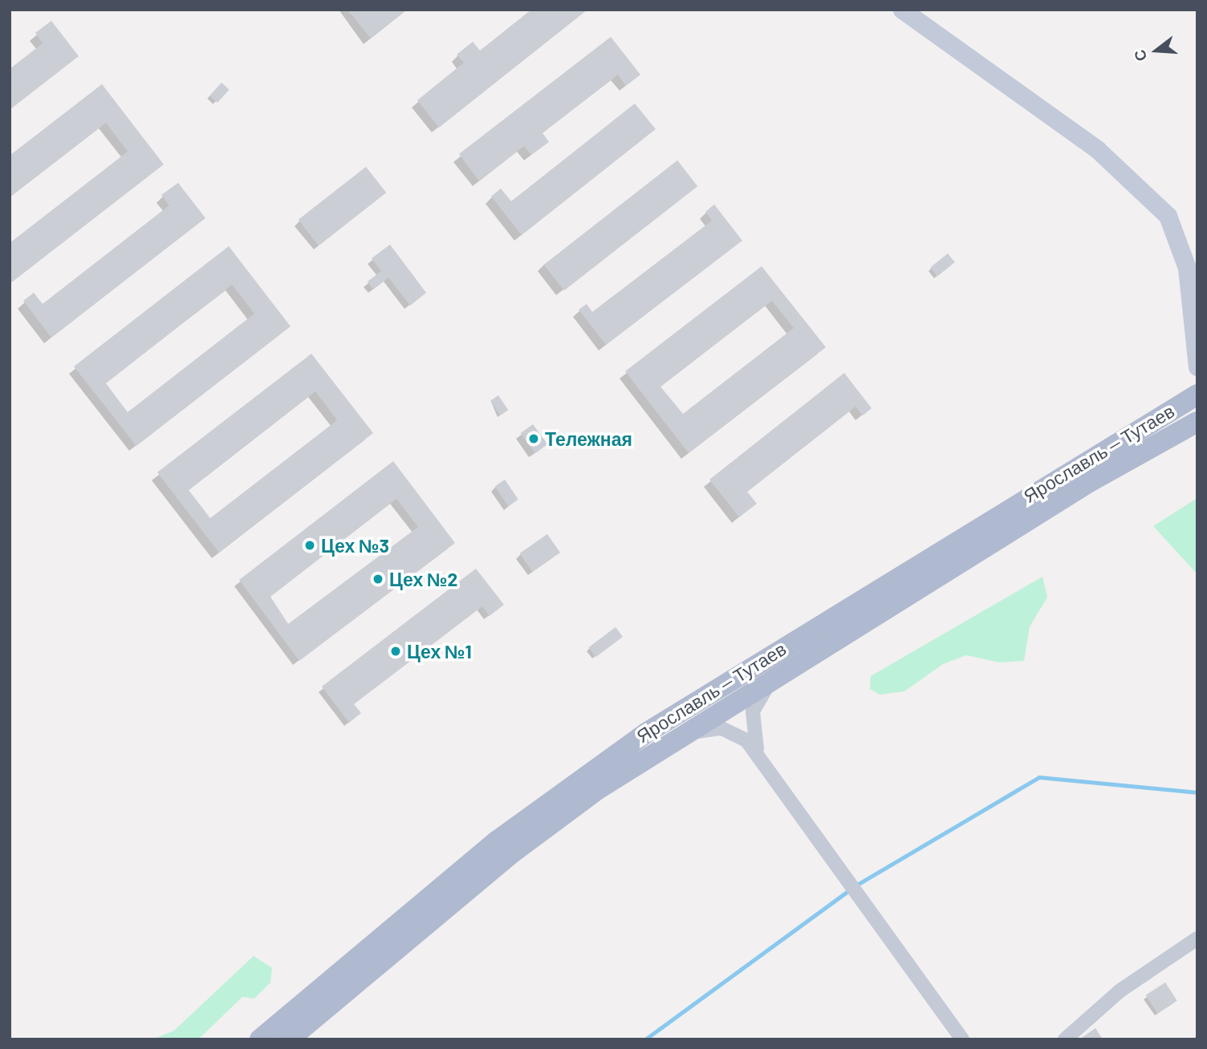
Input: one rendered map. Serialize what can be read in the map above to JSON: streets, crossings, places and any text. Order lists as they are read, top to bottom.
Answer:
{
  "streets": {
    "main road": ["Ярославль — Тутаев"]
  },
  "places": [
    "Тележная",
    "Цех №3",
    "Цех №2",
    "Цех №1"
  ],
  "north": "left"
}
